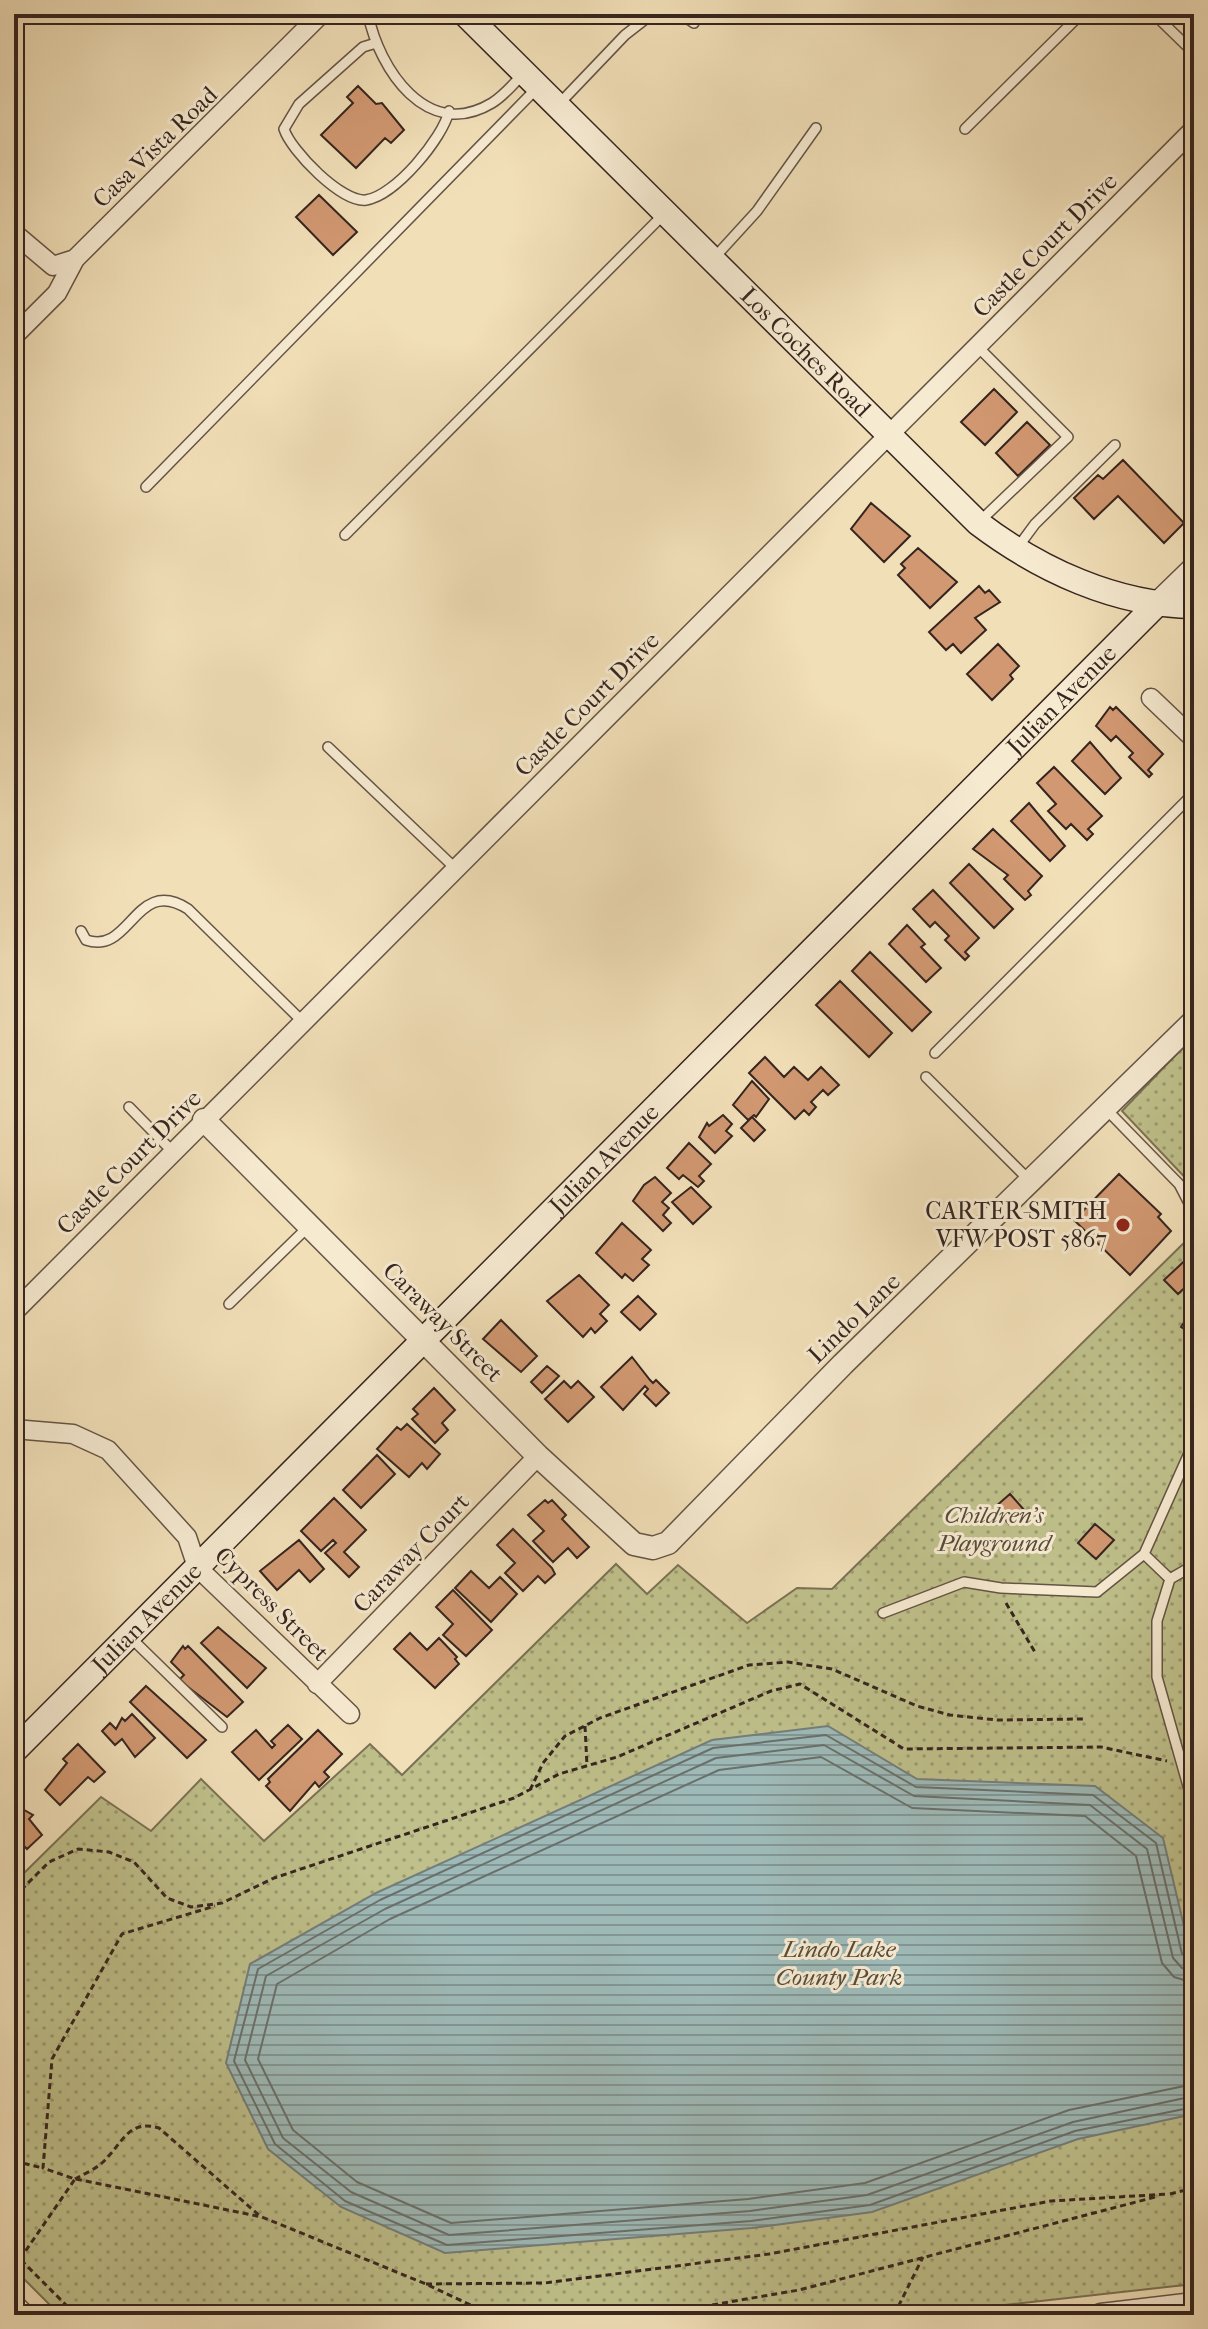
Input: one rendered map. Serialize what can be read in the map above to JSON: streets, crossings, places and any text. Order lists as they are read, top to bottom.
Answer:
{
  "streets": {
    "main road": ["Los Coches Road", "Julian Avenue"],
    "street": [
      "Casa Vista Road",
      "Castle Court Drive",
      "Lindo Lane",
      "Caraway Street",
      "Caraway Court",
      "Cypress Street"
    ]
  },
  "crossings": [
    ["Castle Court Drive", "Los Coches Road"],
    ["Castle Court Drive", "Caraway Street"],
    ["Los Coches Road", "Julian Avenue"],
    ["Julian Avenue", "Caraway Street"],
    ["Julian Avenue", "Cypress Street"],
    ["Lindo Lane", "Caraway Street"],
    ["Caraway Street", "Caraway Court"],
    ["Caraway Court", "Cypress Street"]
  ],
  "parks": ["Children’s Playground", "Lindo Lake County Park"],
  "places": ["CARTER-SMITH VFW POST 5867"]
}
